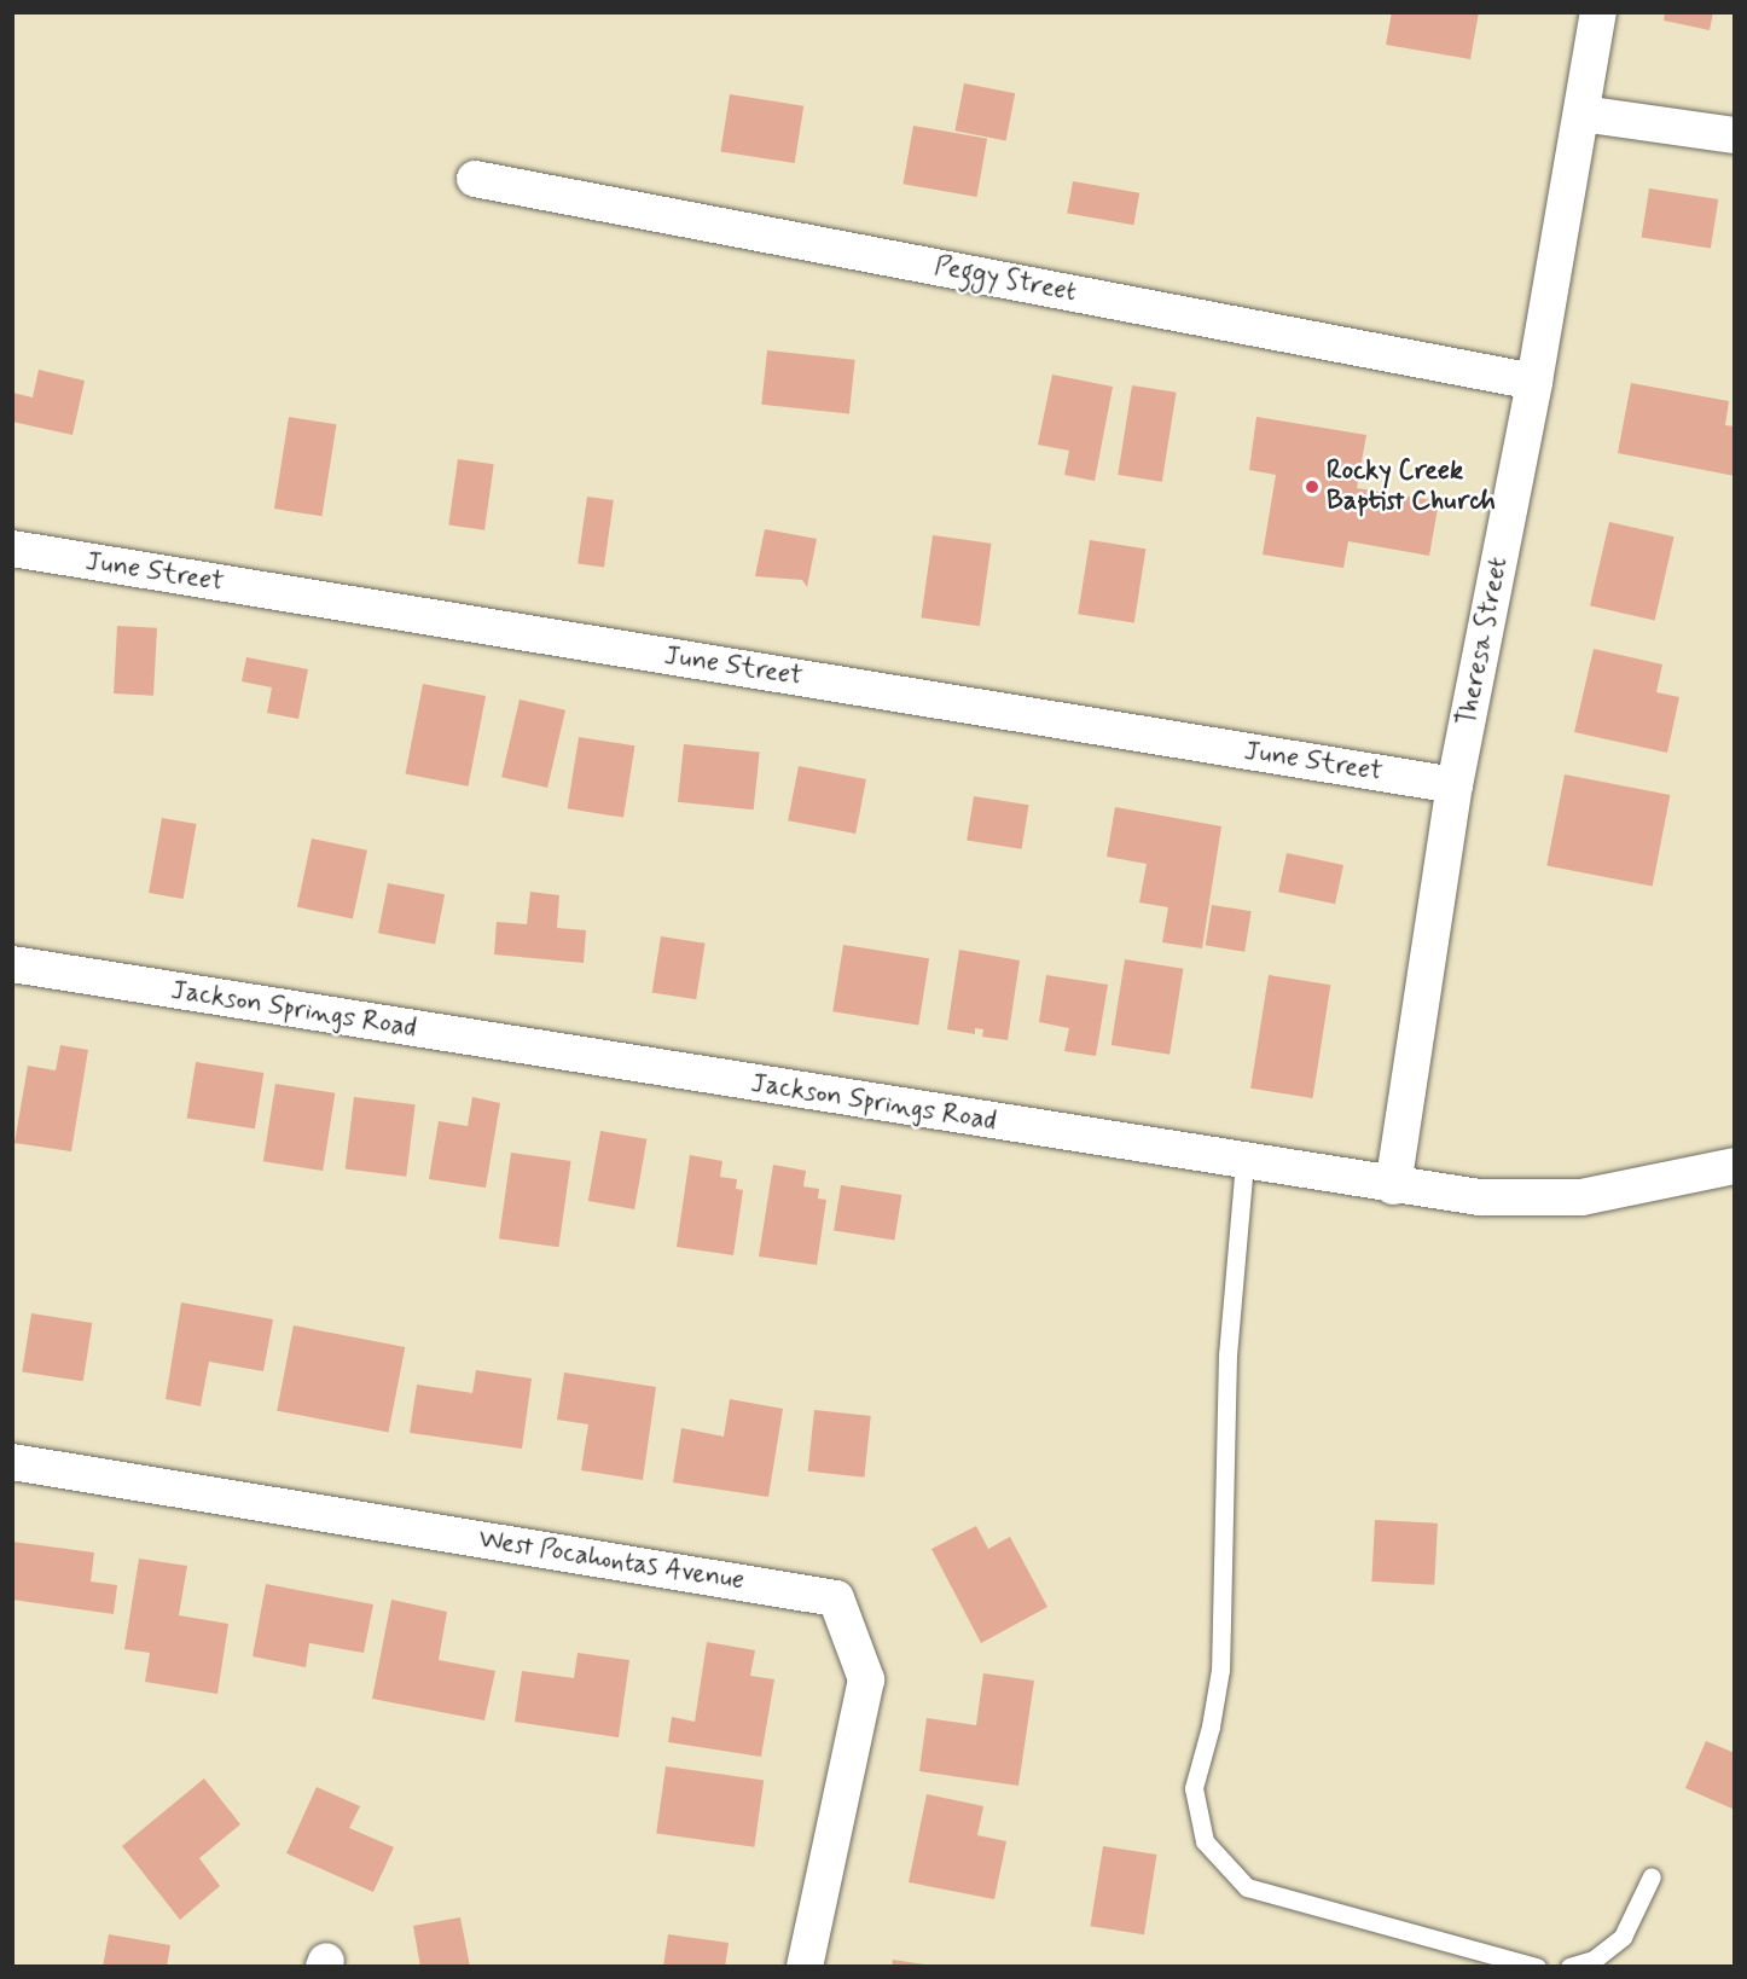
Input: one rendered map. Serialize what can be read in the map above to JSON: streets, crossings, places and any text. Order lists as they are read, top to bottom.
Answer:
{
  "streets": {
    "street": [
      "Peggy Street",
      "June Street",
      "Theresa Street",
      "Jackson Springs Road",
      "West Pocahontas Avenue"
    ]
  },
  "crossings": [
    ["Peggy Street", "Theresa Street"],
    ["June Street", "Theresa Street"],
    ["Theresa Street", "Jackson Springs Road"]
  ],
  "places": ["Rocky Creek Baptist Church"]
}
